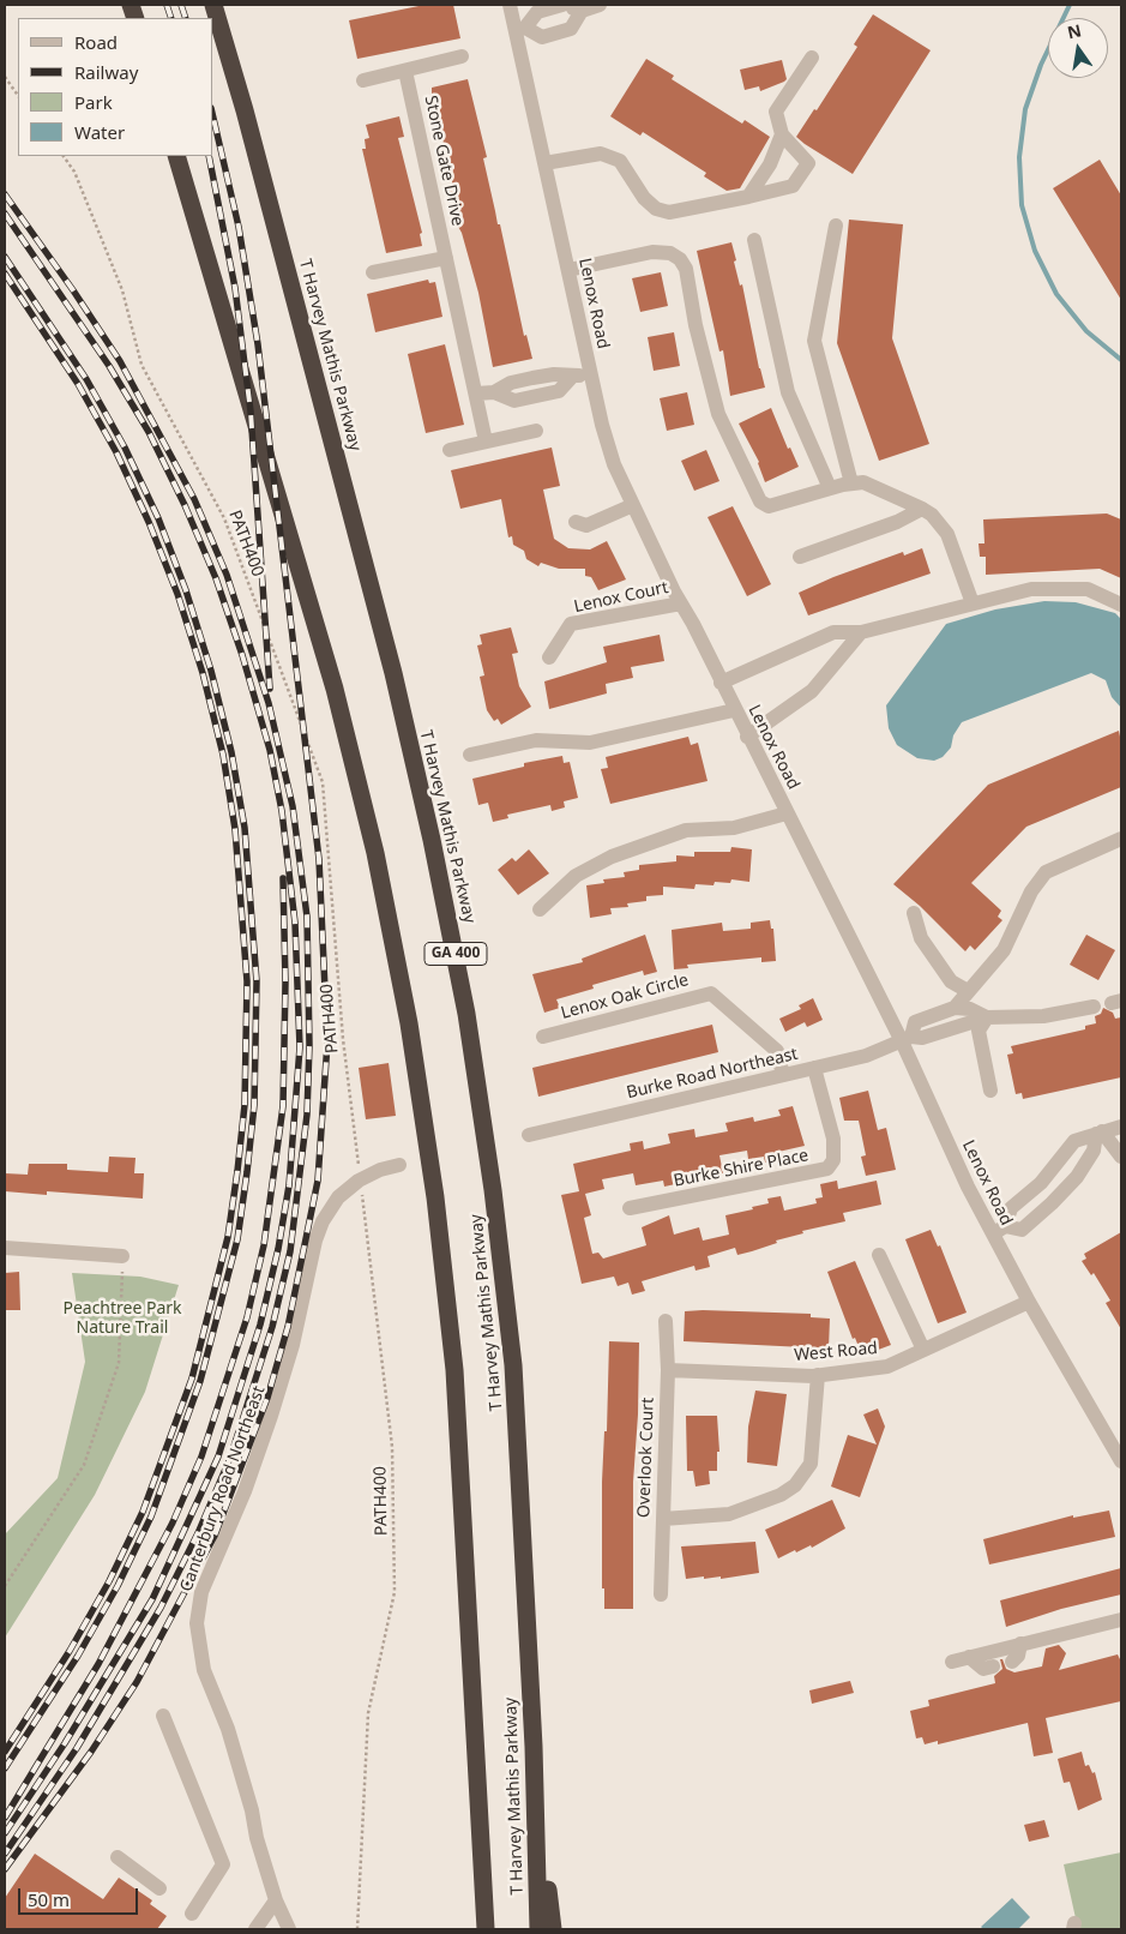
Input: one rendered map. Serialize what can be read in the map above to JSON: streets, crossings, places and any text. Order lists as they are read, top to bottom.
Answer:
{
  "streets": {
    "highway": ["T Harvey Mathis Parkway", "GA 400"],
    "street": [
      "Stone Gate Drive",
      "Lenox Road",
      "Lenox Court",
      "Lenox Oak Circle",
      "Burke Road Northeast",
      "Burke Shire Place",
      "West Road",
      "Overlook Court",
      "Canterbury Road Northeast"
    ],
    "path": ["PATH400"]
  },
  "crossings": [
    ["Lenox Road", "Lenox Court"],
    ["Lenox Road", "Burke Road Northeast"],
    ["Lenox Road", "West Road"],
    ["PATH400", "Canterbury Road Northeast"],
    ["Lenox Oak Circle", "Burke Road Northeast"],
    ["Burke Road Northeast", "Burke Shire Place"],
    ["West Road", "Overlook Court"]
  ],
  "parks": ["Peachtree Park Nature Trail"],
  "legend": [
    "Road",
    "Railway",
    "Park",
    "Water"
  ],
  "scale_bar": "50 m",
  "north": "top"
}
